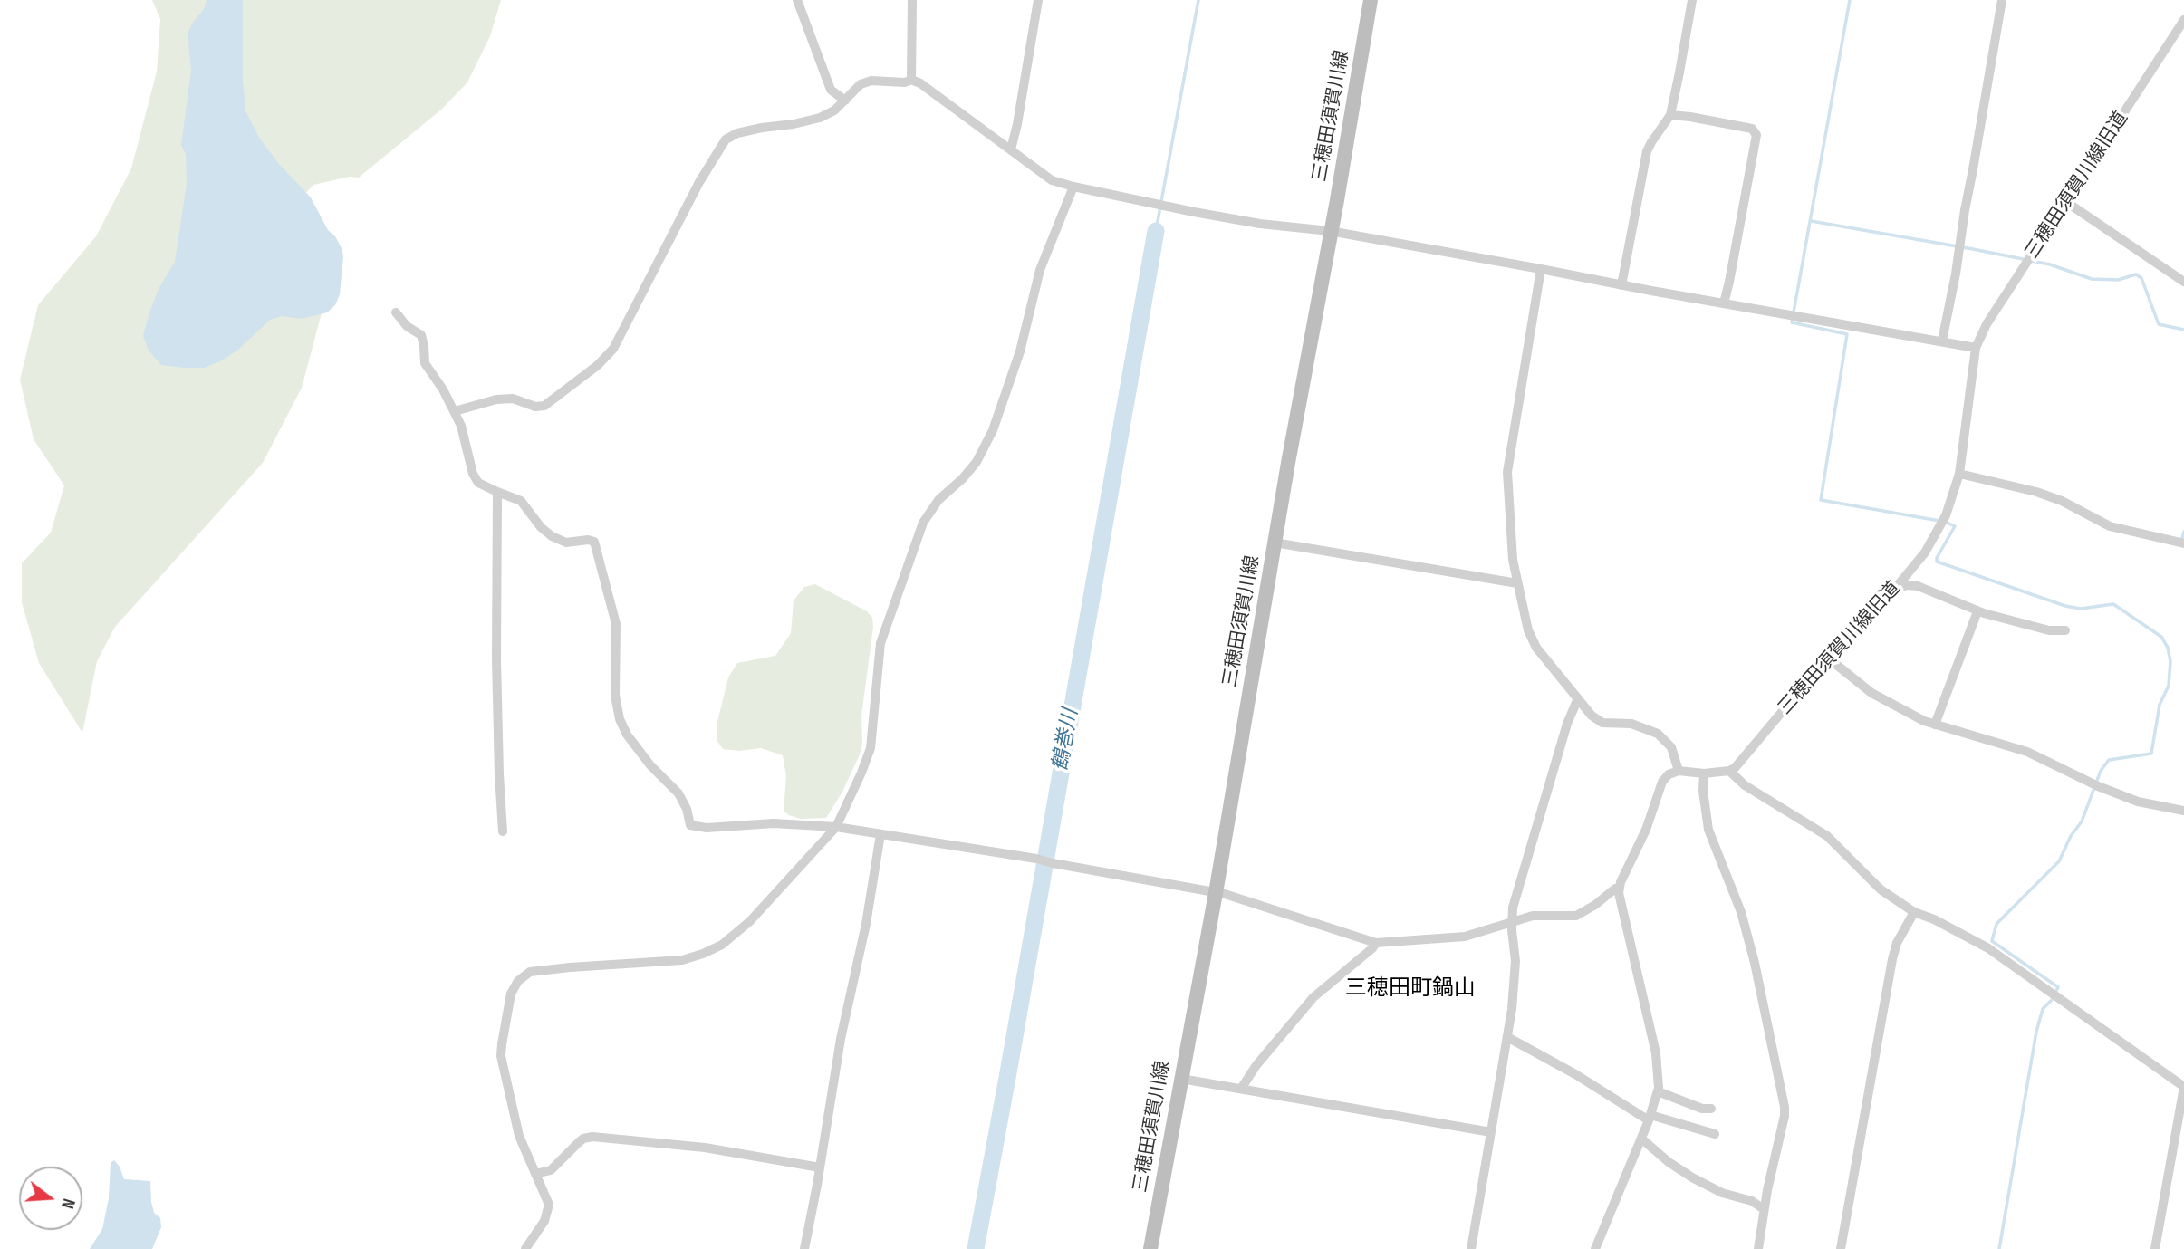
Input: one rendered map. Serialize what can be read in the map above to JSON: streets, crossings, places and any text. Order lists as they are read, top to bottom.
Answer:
{
  "streets": {
    "main road": ["三穂田須賀川線"],
    "street": ["三穂田須賀川線旧道"]
  },
  "districts": ["三穂田町鍋山"],
  "water": ["鶴巻川"],
  "north": "right"
}
